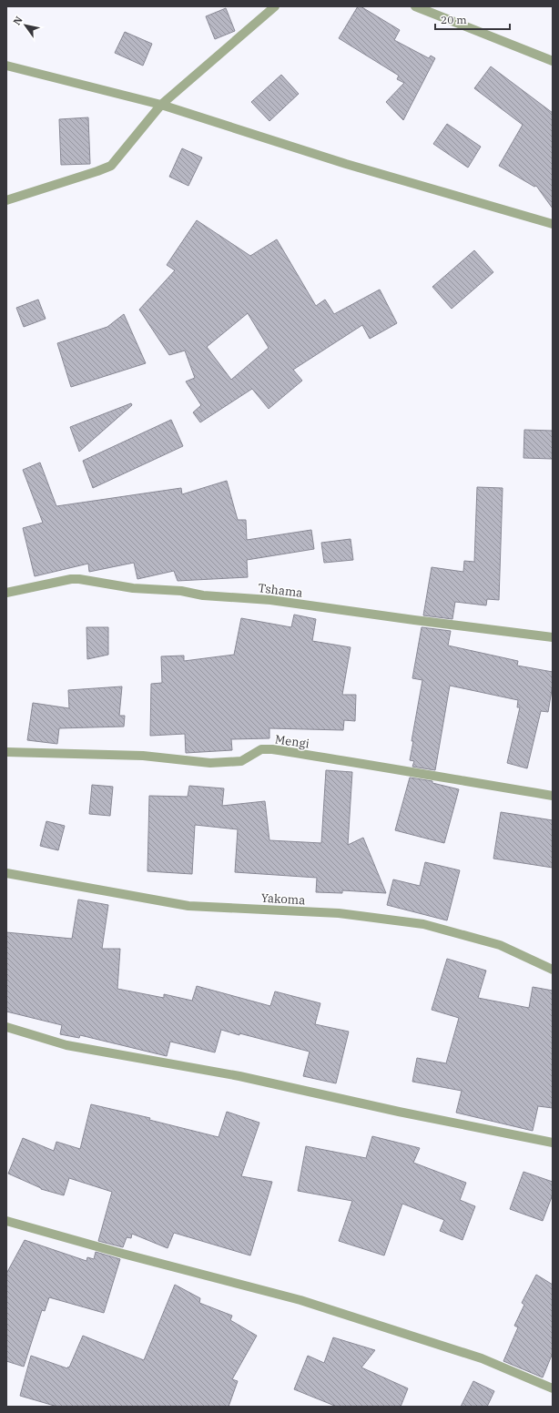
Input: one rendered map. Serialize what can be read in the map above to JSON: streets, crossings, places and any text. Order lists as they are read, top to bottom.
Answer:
{
  "streets": {
    "street": ["Tshama", "Mengi", "Yakoma"]
  },
  "scale_bar": "20 m",
  "north": "top left"
}
